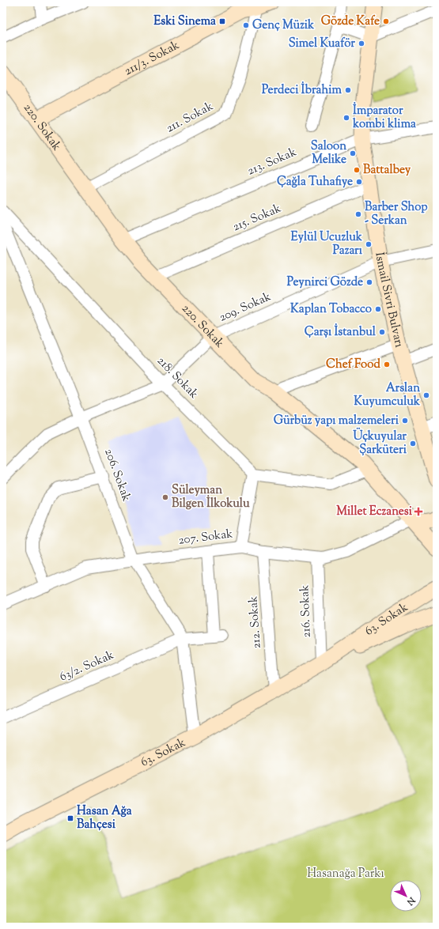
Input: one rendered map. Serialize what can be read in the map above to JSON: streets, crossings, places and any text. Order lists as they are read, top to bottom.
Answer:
{
  "streets": {
    "main road": [
      "211/3. Sokak",
      "220. Sokak",
      "İsmail Sivri Bulvarı",
      "63. Sokak"
    ],
    "street": [
      "211. Sokak",
      "213. Sokak",
      "215. Sokak",
      "209. Sokak",
      "218. Sokak",
      "206. Sokak",
      "207. Sokak",
      "216. Sokak",
      "212. Sokak",
      "63/2. Sokak"
    ]
  },
  "crossings": [
    ["211/3. Sokak", "211. Sokak"],
    ["211/3. Sokak", "220. Sokak"],
    ["211. Sokak", "220. Sokak"],
    ["220. Sokak", "213. Sokak"],
    ["220. Sokak", "215. Sokak"],
    ["220. Sokak", "209. Sokak"],
    ["220. Sokak", "207. Sokak"],
    ["213. Sokak", "İsmail Sivri Bulvarı"],
    ["215. Sokak", "İsmail Sivri Bulvarı"],
    ["İsmail Sivri Bulvarı", "209. Sokak"],
    ["209. Sokak", "218. Sokak"],
    ["209. Sokak", "206. Sokak"],
    ["206. Sokak", "207. Sokak"],
    ["206. Sokak", "63. Sokak"],
    ["206. Sokak", "63/2. Sokak"],
    ["207. Sokak", "216. Sokak"],
    ["207. Sokak", "212. Sokak"],
    ["207. Sokak", "63/2. Sokak"],
    ["216. Sokak", "63. Sokak"],
    ["63. Sokak", "212. Sokak"]
  ],
  "parks": ["Hasanağa Parkı"],
  "places": {
    "transit": ["Eski Sinema", "Hasan Ağa Bahçesi"],
    "other": [
      "Gözde Kafe",
      "Genç Müzik",
      "Simel Kuaför",
      "Perdeci İbrahim",
      "İmparator kombi klima",
      "Saloon Melike",
      "Battalbey",
      "Çağla Tuhafiye",
      "Barber Shop - Serkan",
      "Eylül Ucuzluk Pazarı",
      "Peynirci Gözde",
      "Kaplan Tobacco",
      "Çarşı İstanbul",
      "Chef Food",
      "Arslan Kuyumculuk",
      "Gürbüz yapı malzemeleri",
      "Üçkuyular Şarküteri",
      "Süleyman Bilgen İlkokulu"
    ],
    "health": ["Millet Eczanesi"]
  },
  "north": "bottom right"
}
